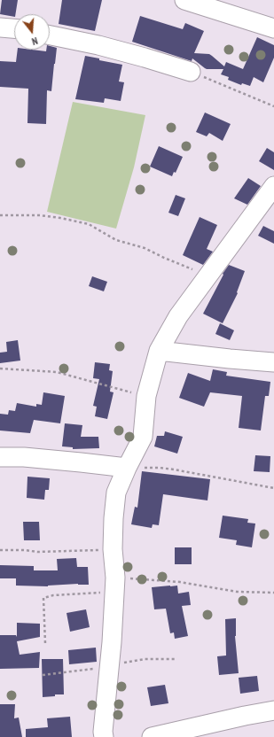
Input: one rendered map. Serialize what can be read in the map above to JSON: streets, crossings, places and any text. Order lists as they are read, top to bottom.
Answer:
{
  "north": "bottom"
}
